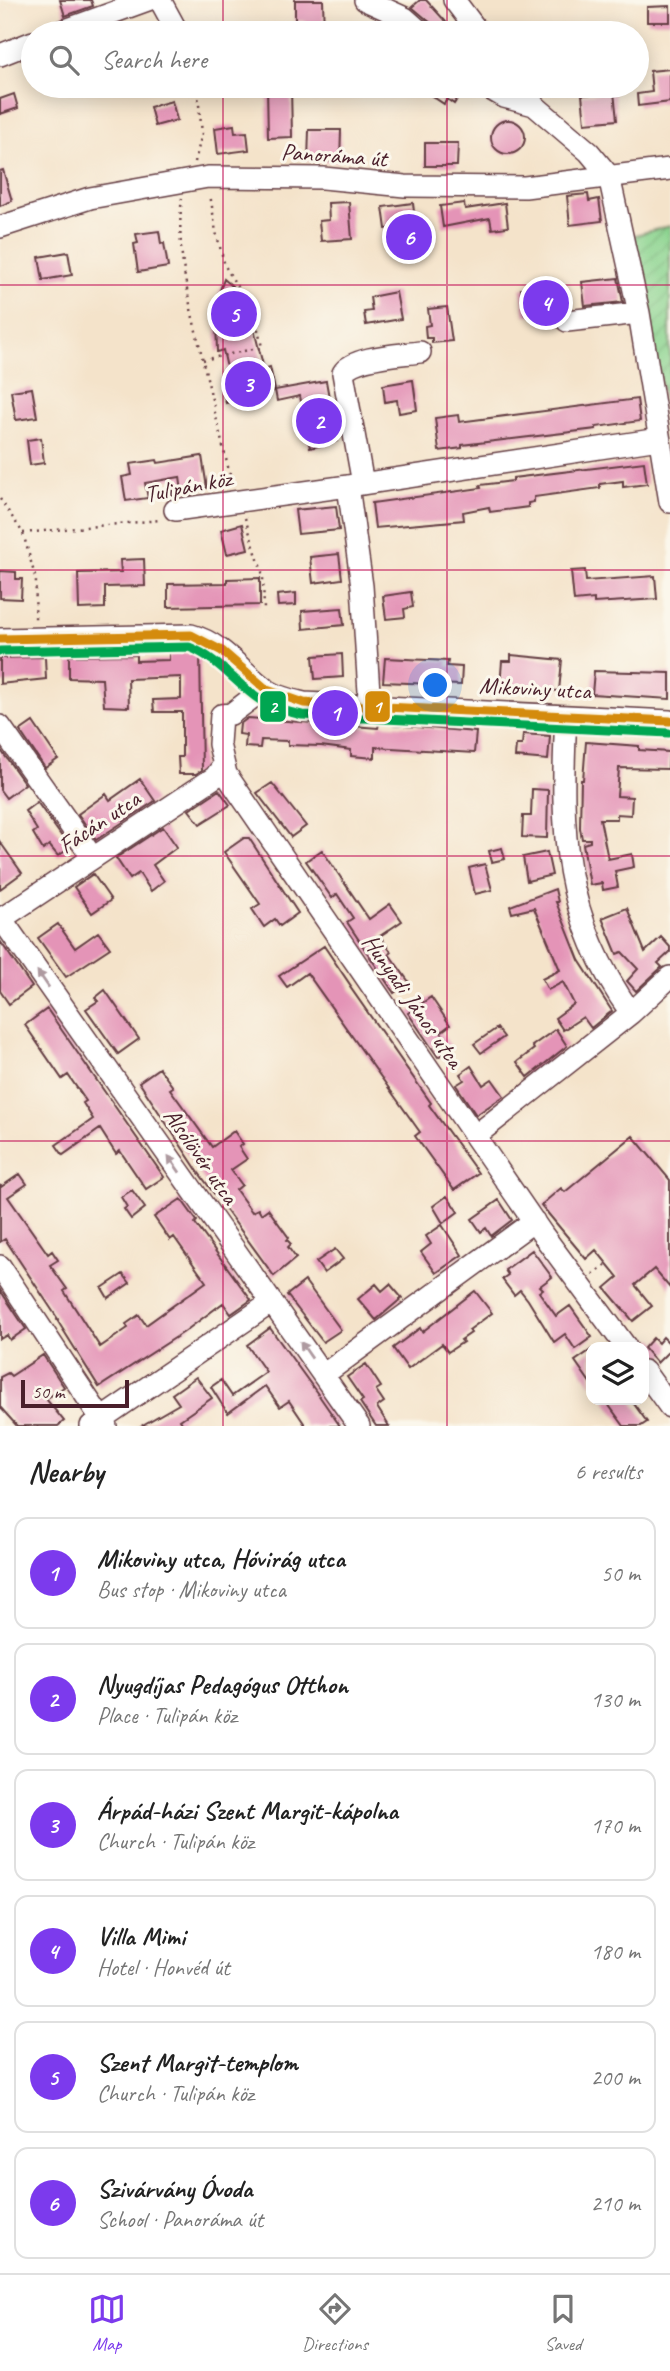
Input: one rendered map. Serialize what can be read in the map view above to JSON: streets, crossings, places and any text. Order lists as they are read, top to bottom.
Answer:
{
  "streets": {
    "street": [
      "Panoráma út",
      "Tulipán köz",
      "Mikoviny utca",
      "Fácán utca",
      "Hunyadi János utca",
      "Alsólövér utca"
    ]
  },
  "crossings": [
    ["Mikoviny utca", "Hunyadi János utca"],
    ["Fácán utca", "Hunyadi János utca"],
    ["Fácán utca", "Alsólövér utca"]
  ],
  "one_way": ["Alsólövér utca"],
  "lines": ["transit line 1", "transit line 2"],
  "scale_bar": "50 m",
  "page": {
    "search": "Search here",
    "pins": [
      "6",
      "4",
      "5",
      "3",
      "2",
      "1"
    ],
    "scale": "50 m",
    "heading": ["Nearby", "6 results"],
    "list": [
      {
        "mark": "1",
        "name": "Mikoviny utca, Hóvirág utca",
        "note": "Bus stop · Mikoviny utca",
        "value": "50 m"
      },
      {
        "mark": "2",
        "name": "Nyugdíjas Pedagógus Otthon",
        "note": "Place · Tulipán köz",
        "value": "130 m"
      },
      {
        "mark": "3",
        "name": "Árpád-házi Szent Margit-kápolna",
        "note": "Church · Tulipán köz",
        "value": "170 m"
      },
      {
        "mark": "4",
        "name": "Villa Mimi",
        "note": "Hotel · Honvéd út",
        "value": "180 m"
      },
      {
        "mark": "5",
        "name": "Szent Margit-templom",
        "note": "Church · Tulipán köz",
        "value": "200 m"
      },
      {
        "mark": "6",
        "name": "Szivárvány Óvoda",
        "note": "School · Panoráma út",
        "value": "210 m"
      }
    ],
    "nav": ["Map", "Directions", "Saved"]
  }
}
